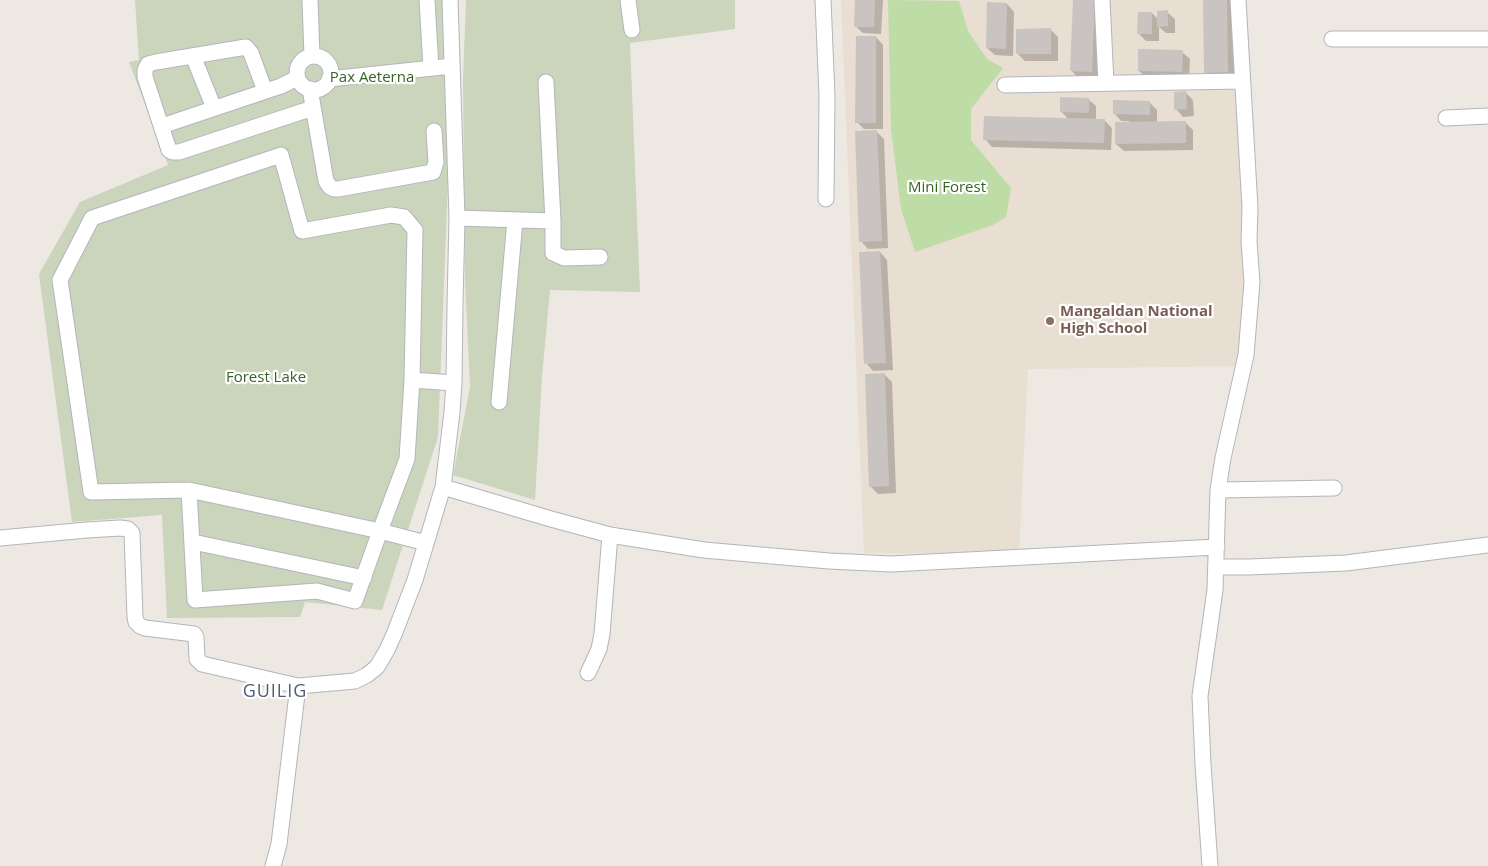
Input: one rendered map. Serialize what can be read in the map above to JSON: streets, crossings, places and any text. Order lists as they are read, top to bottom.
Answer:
{
  "districts": ["GUILIG"],
  "parks": ["Pax Aeterna", "Mini Forest", "Forest Lake"],
  "places": ["Mangaldan National High School"]
}
